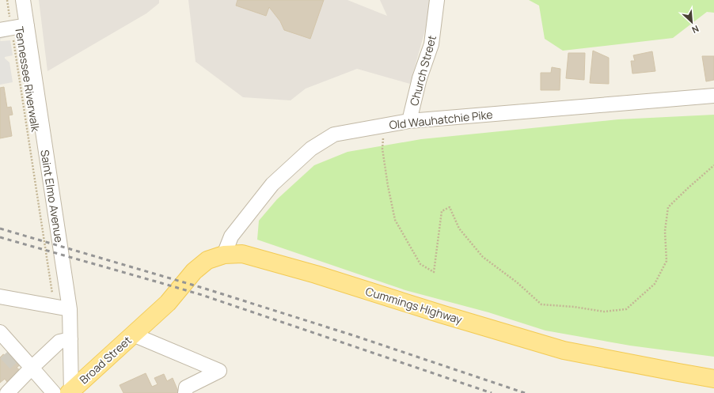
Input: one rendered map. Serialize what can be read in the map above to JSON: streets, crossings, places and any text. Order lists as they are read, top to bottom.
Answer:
{
  "streets": {
    "main road": ["Cummings Highway", "Broad Street"],
    "street": ["Church Street", "Old Wauhatchie Pike", "Saint Elmo Avenue"],
    "path": ["Tennessee Riverwalk"]
  },
  "crossings": [
    ["Church Street", "Old Wauhatchie Pike"],
    ["Old Wauhatchie Pike", "Cummings Highway"],
    ["Saint Elmo Avenue", "Broad Street"],
    ["Cummings Highway", "Broad Street"]
  ],
  "north": "bottom right"
}
